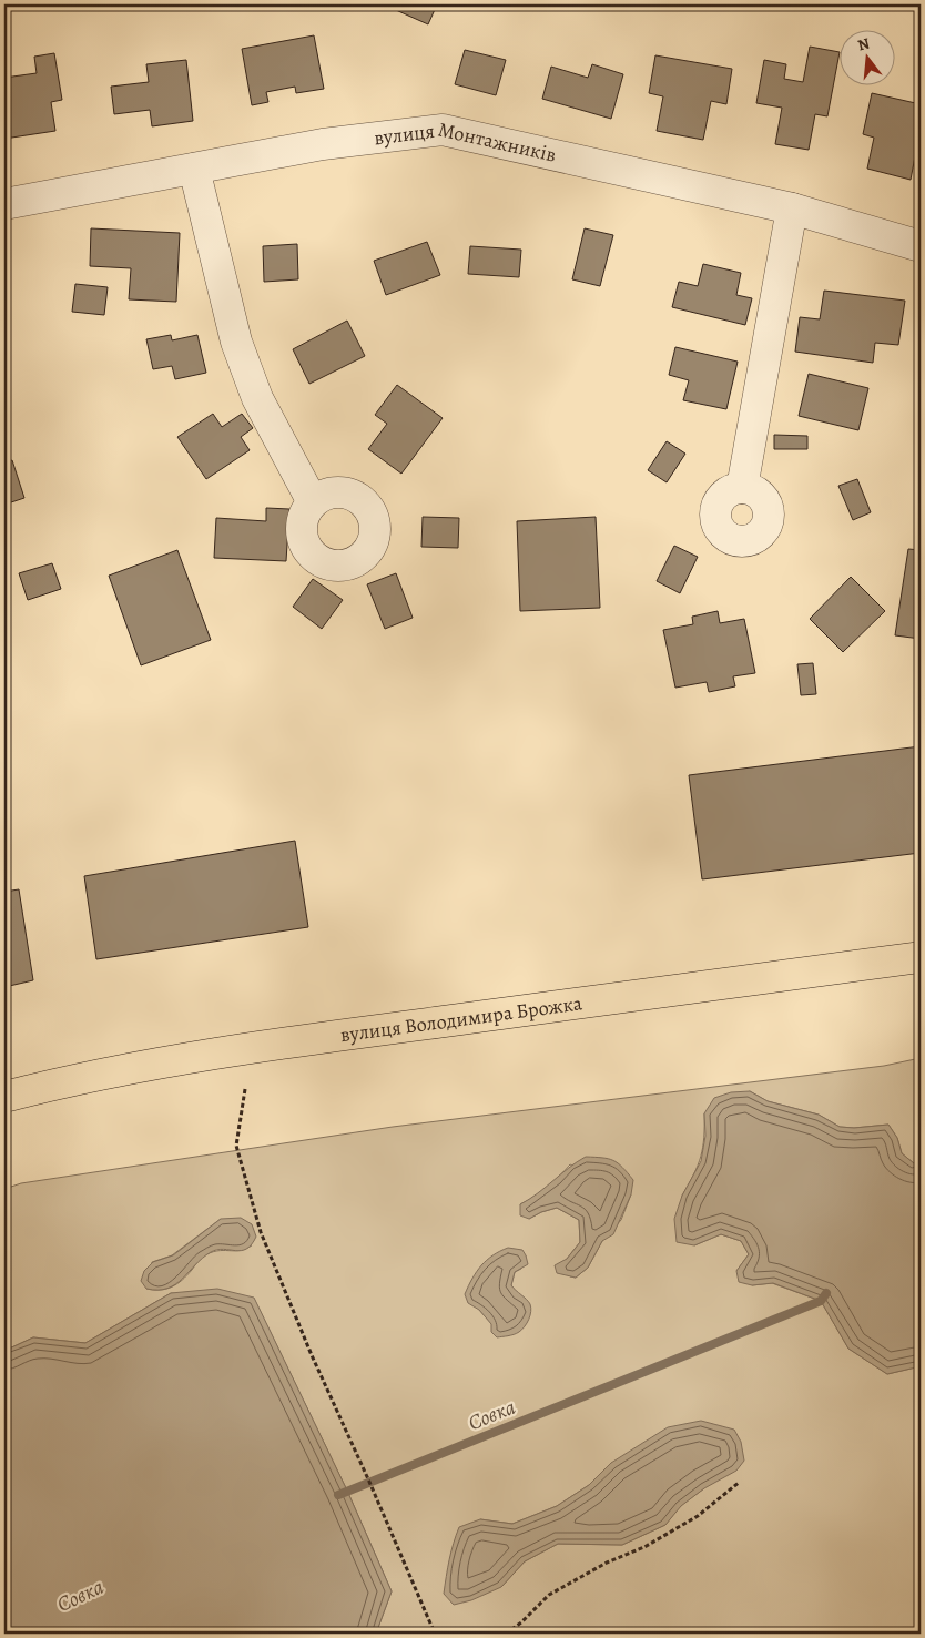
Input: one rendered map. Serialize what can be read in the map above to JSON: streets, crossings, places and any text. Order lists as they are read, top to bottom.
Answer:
{
  "streets": {
    "main road": ["вулиця Володимира Брожка"],
    "street": ["вулиця Монтажників"]
  },
  "water": ["Совка"],
  "north": "top"
}
